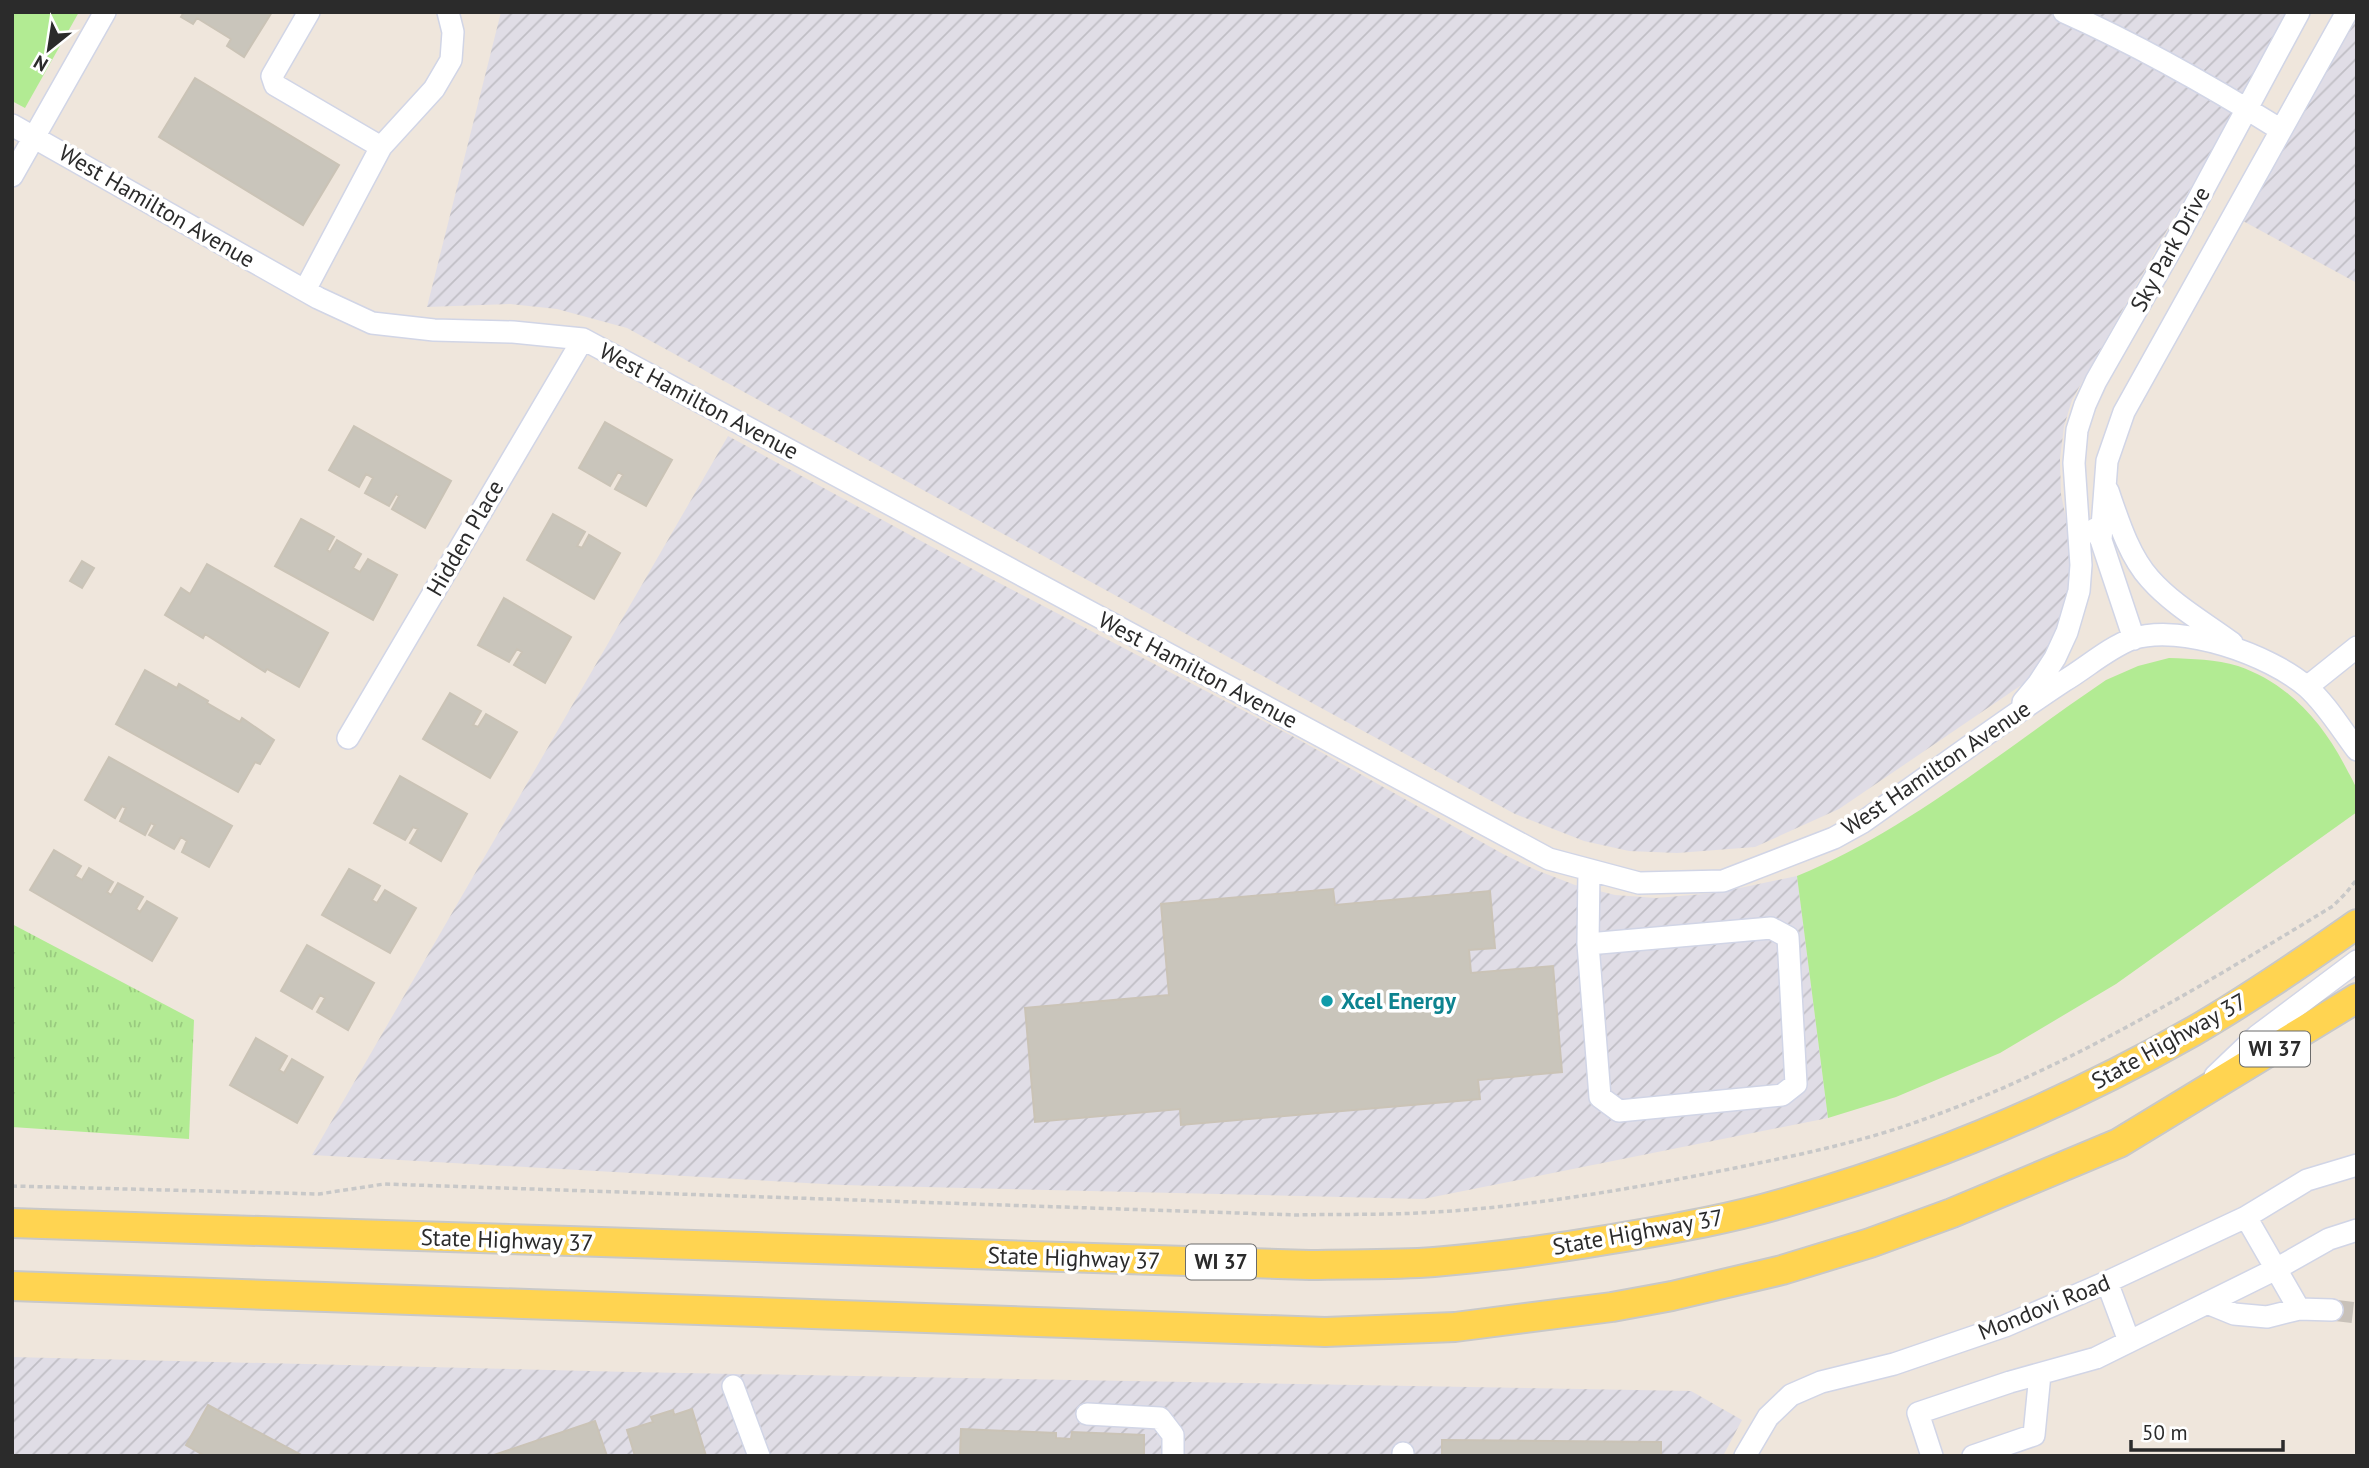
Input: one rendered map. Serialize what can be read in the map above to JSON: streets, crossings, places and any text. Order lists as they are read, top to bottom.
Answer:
{
  "streets": {
    "main road": ["State Highway 37", "WI 37"],
    "street": [
      "West Hamilton Avenue",
      "Sky Park Drive",
      "Hidden Place",
      "Mondovi Road"
    ]
  },
  "crossings": [
    ["West Hamilton Avenue", "Sky Park Drive"],
    ["West Hamilton Avenue", "Hidden Place"]
  ],
  "places": ["Xcel Energy"],
  "scale_bar": "50 m",
  "north": "bottom left"
}
